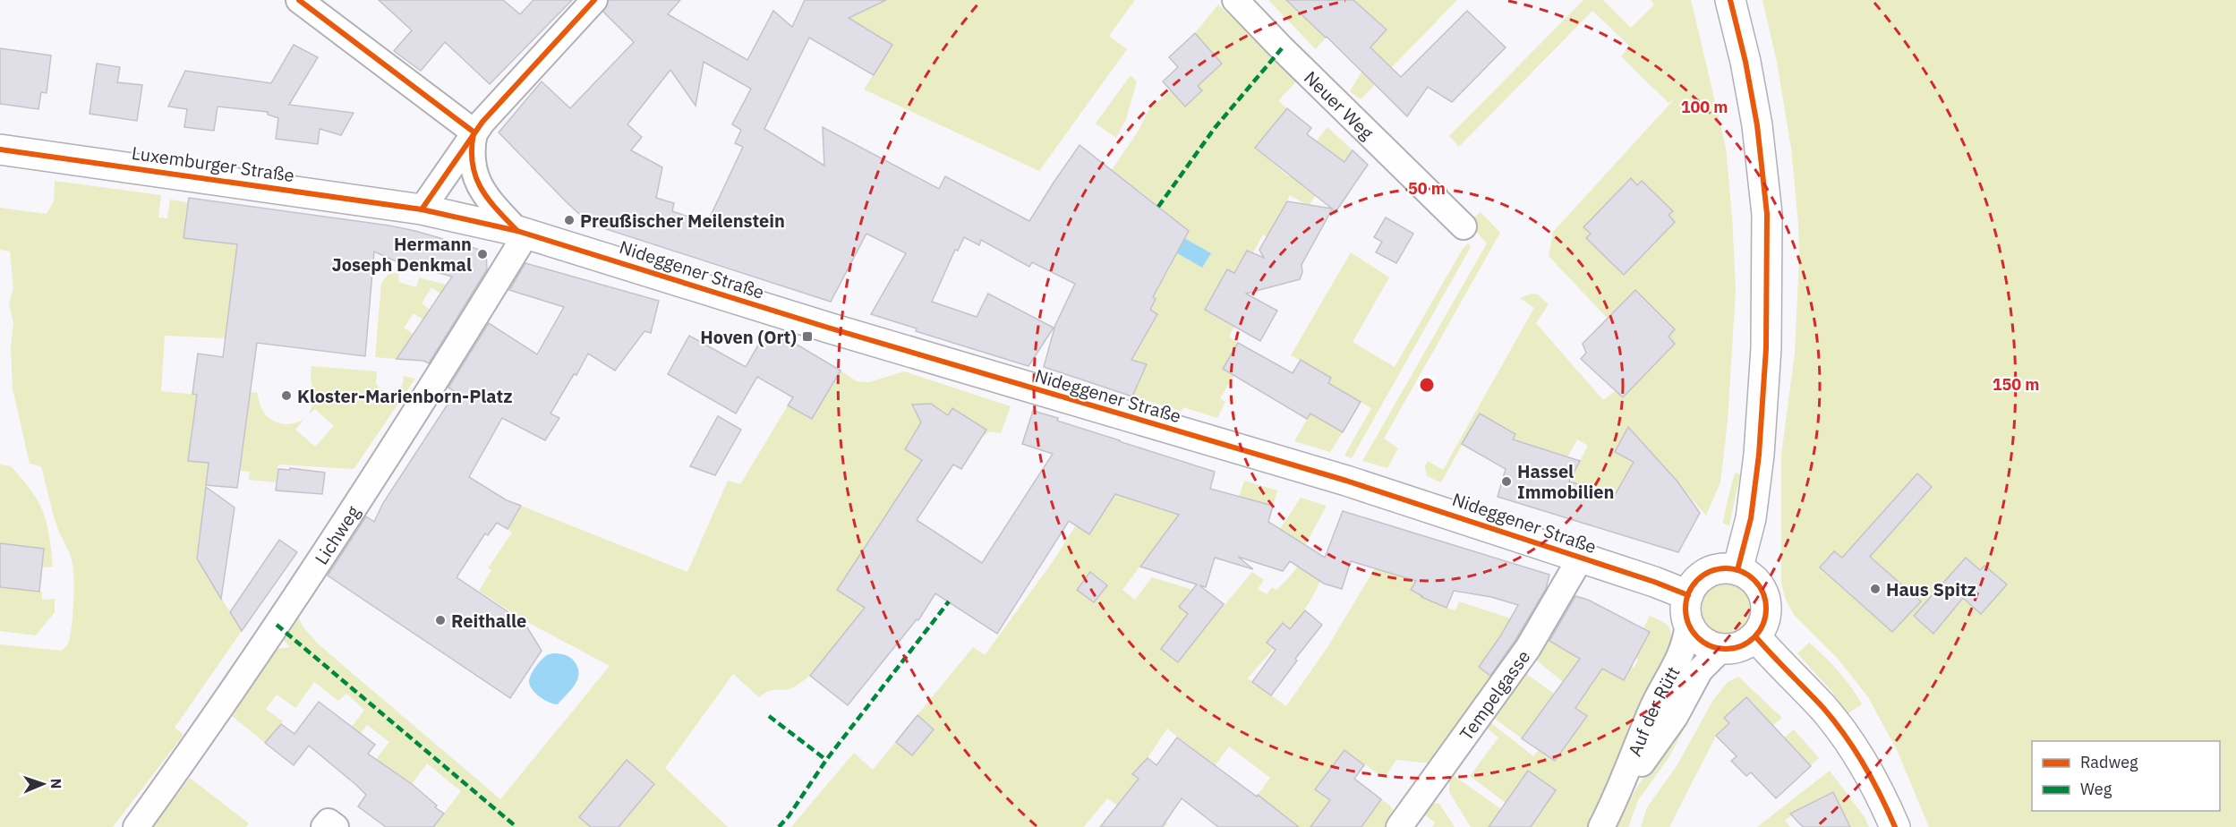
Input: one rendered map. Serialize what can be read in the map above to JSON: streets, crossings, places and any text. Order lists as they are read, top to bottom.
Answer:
{
  "streets": {
    "street": [
      "Neuer Weg",
      "Luxemburger Straße",
      "Nideggener Straße",
      "Lichweg",
      "Tempelgasse",
      "Auf der Rütt"
    ]
  },
  "crossings": [
    ["Luxemburger Straße", "Nideggener Straße"],
    ["Nideggener Straße", "Lichweg"],
    ["Nideggener Straße", "Tempelgasse"],
    ["Nideggener Straße", "Auf der Rütt"]
  ],
  "places": {
    "other": [
      "Preußischer Meilenstein",
      "Hermann Joseph Denkmal",
      "Kloster-Marienborn-Platz",
      "Hassel Immobilien",
      "Haus Spitz",
      "Reithalle"
    ],
    "transit": ["Hoven (Ort)"]
  },
  "legend": ["Radweg", "Weg"],
  "north": "right",
  "rings": ["100 m", "50 m", "150 m"]
}
